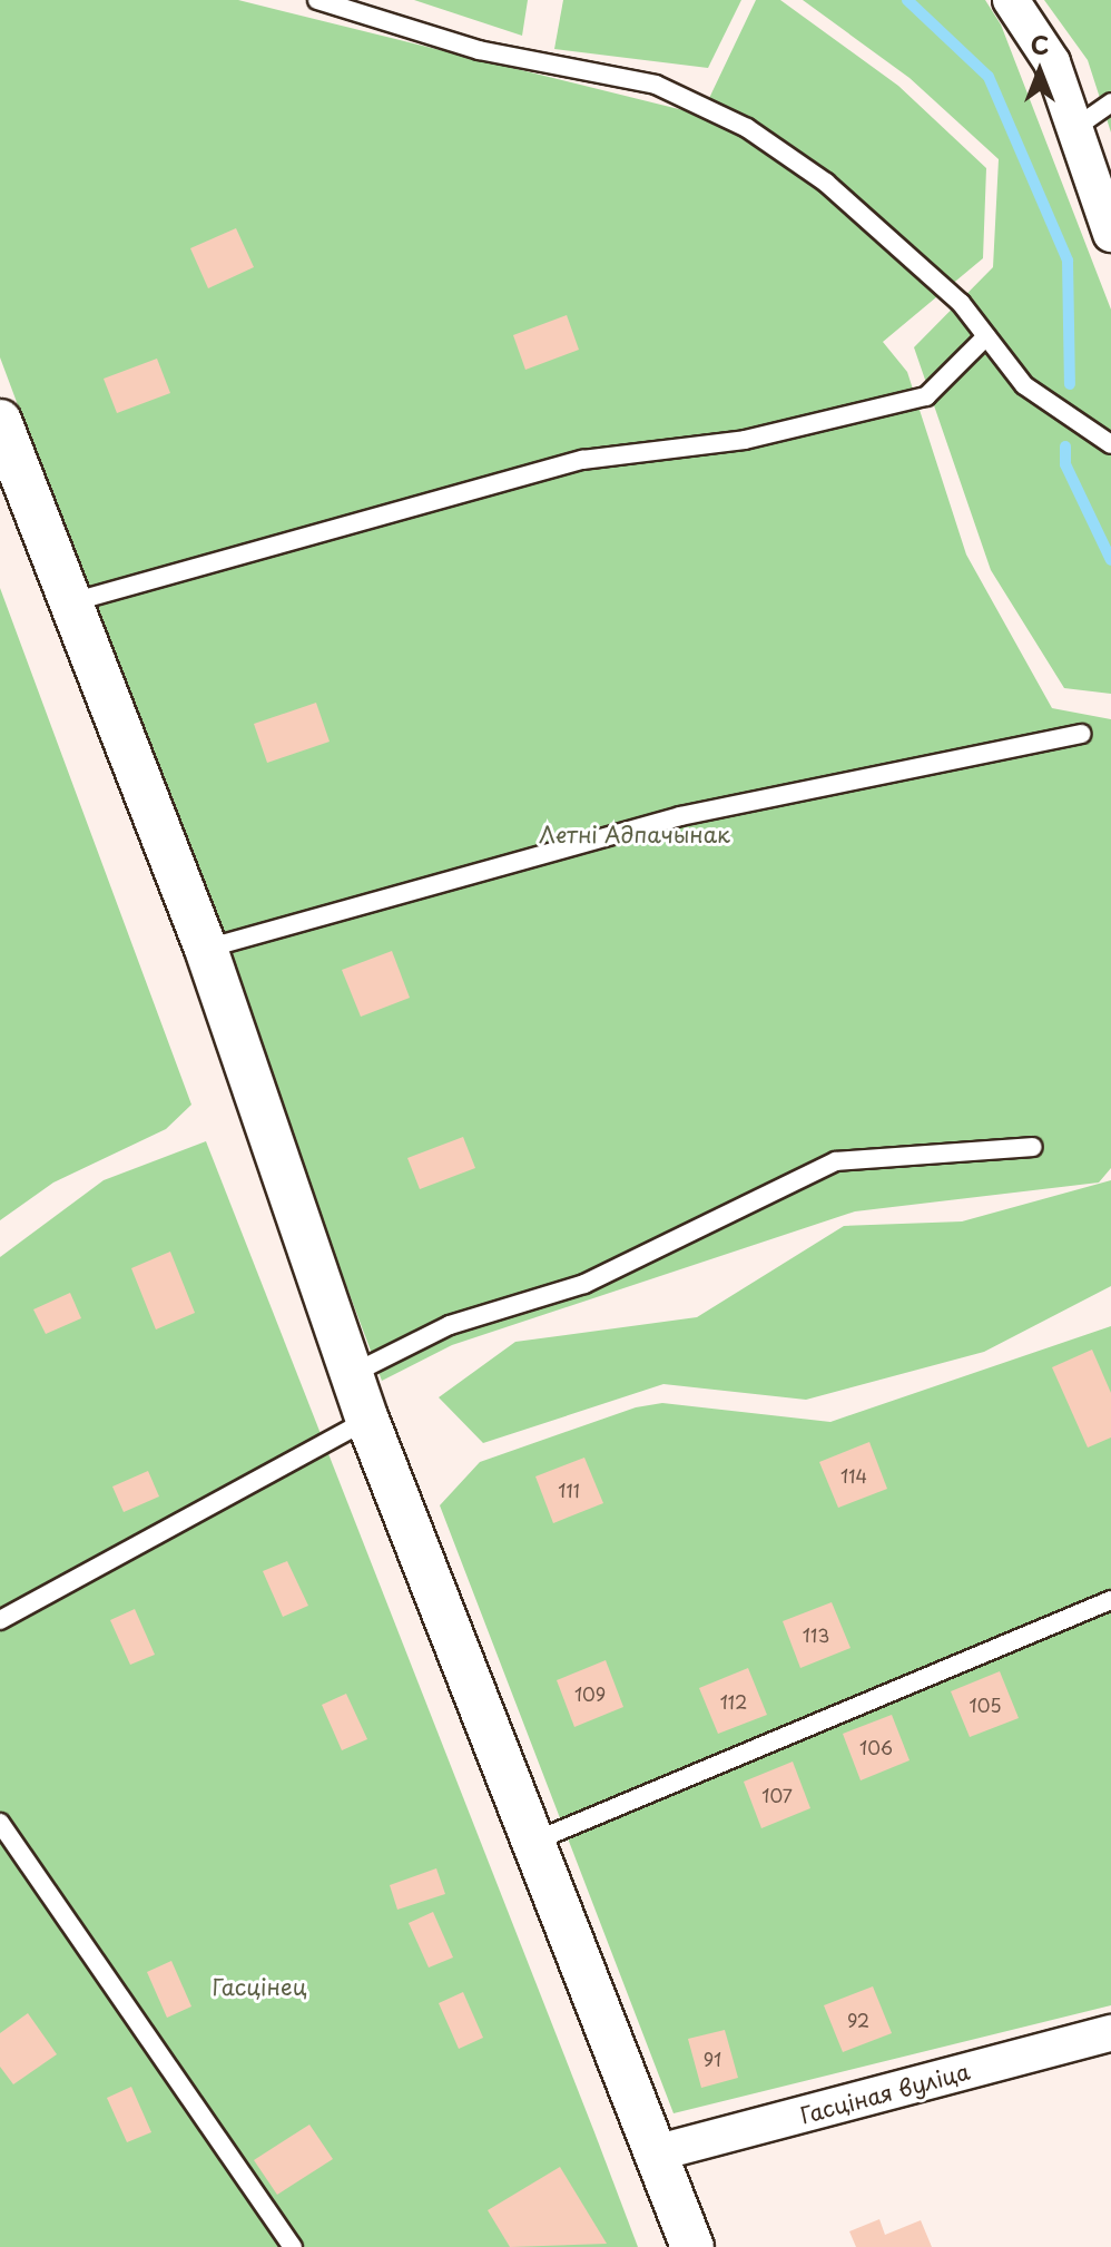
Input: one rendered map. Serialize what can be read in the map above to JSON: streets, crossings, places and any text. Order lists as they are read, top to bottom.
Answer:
{
  "streets": {
    "street": ["Гасціная вуліца"]
  },
  "parks": ["Летні Адпачынак", "Гасцінец"],
  "house_numbers": [
    "114",
    "111",
    "113",
    "109",
    "112",
    "105",
    "106",
    "107",
    "92",
    "91"
  ],
  "north": "top"
}
